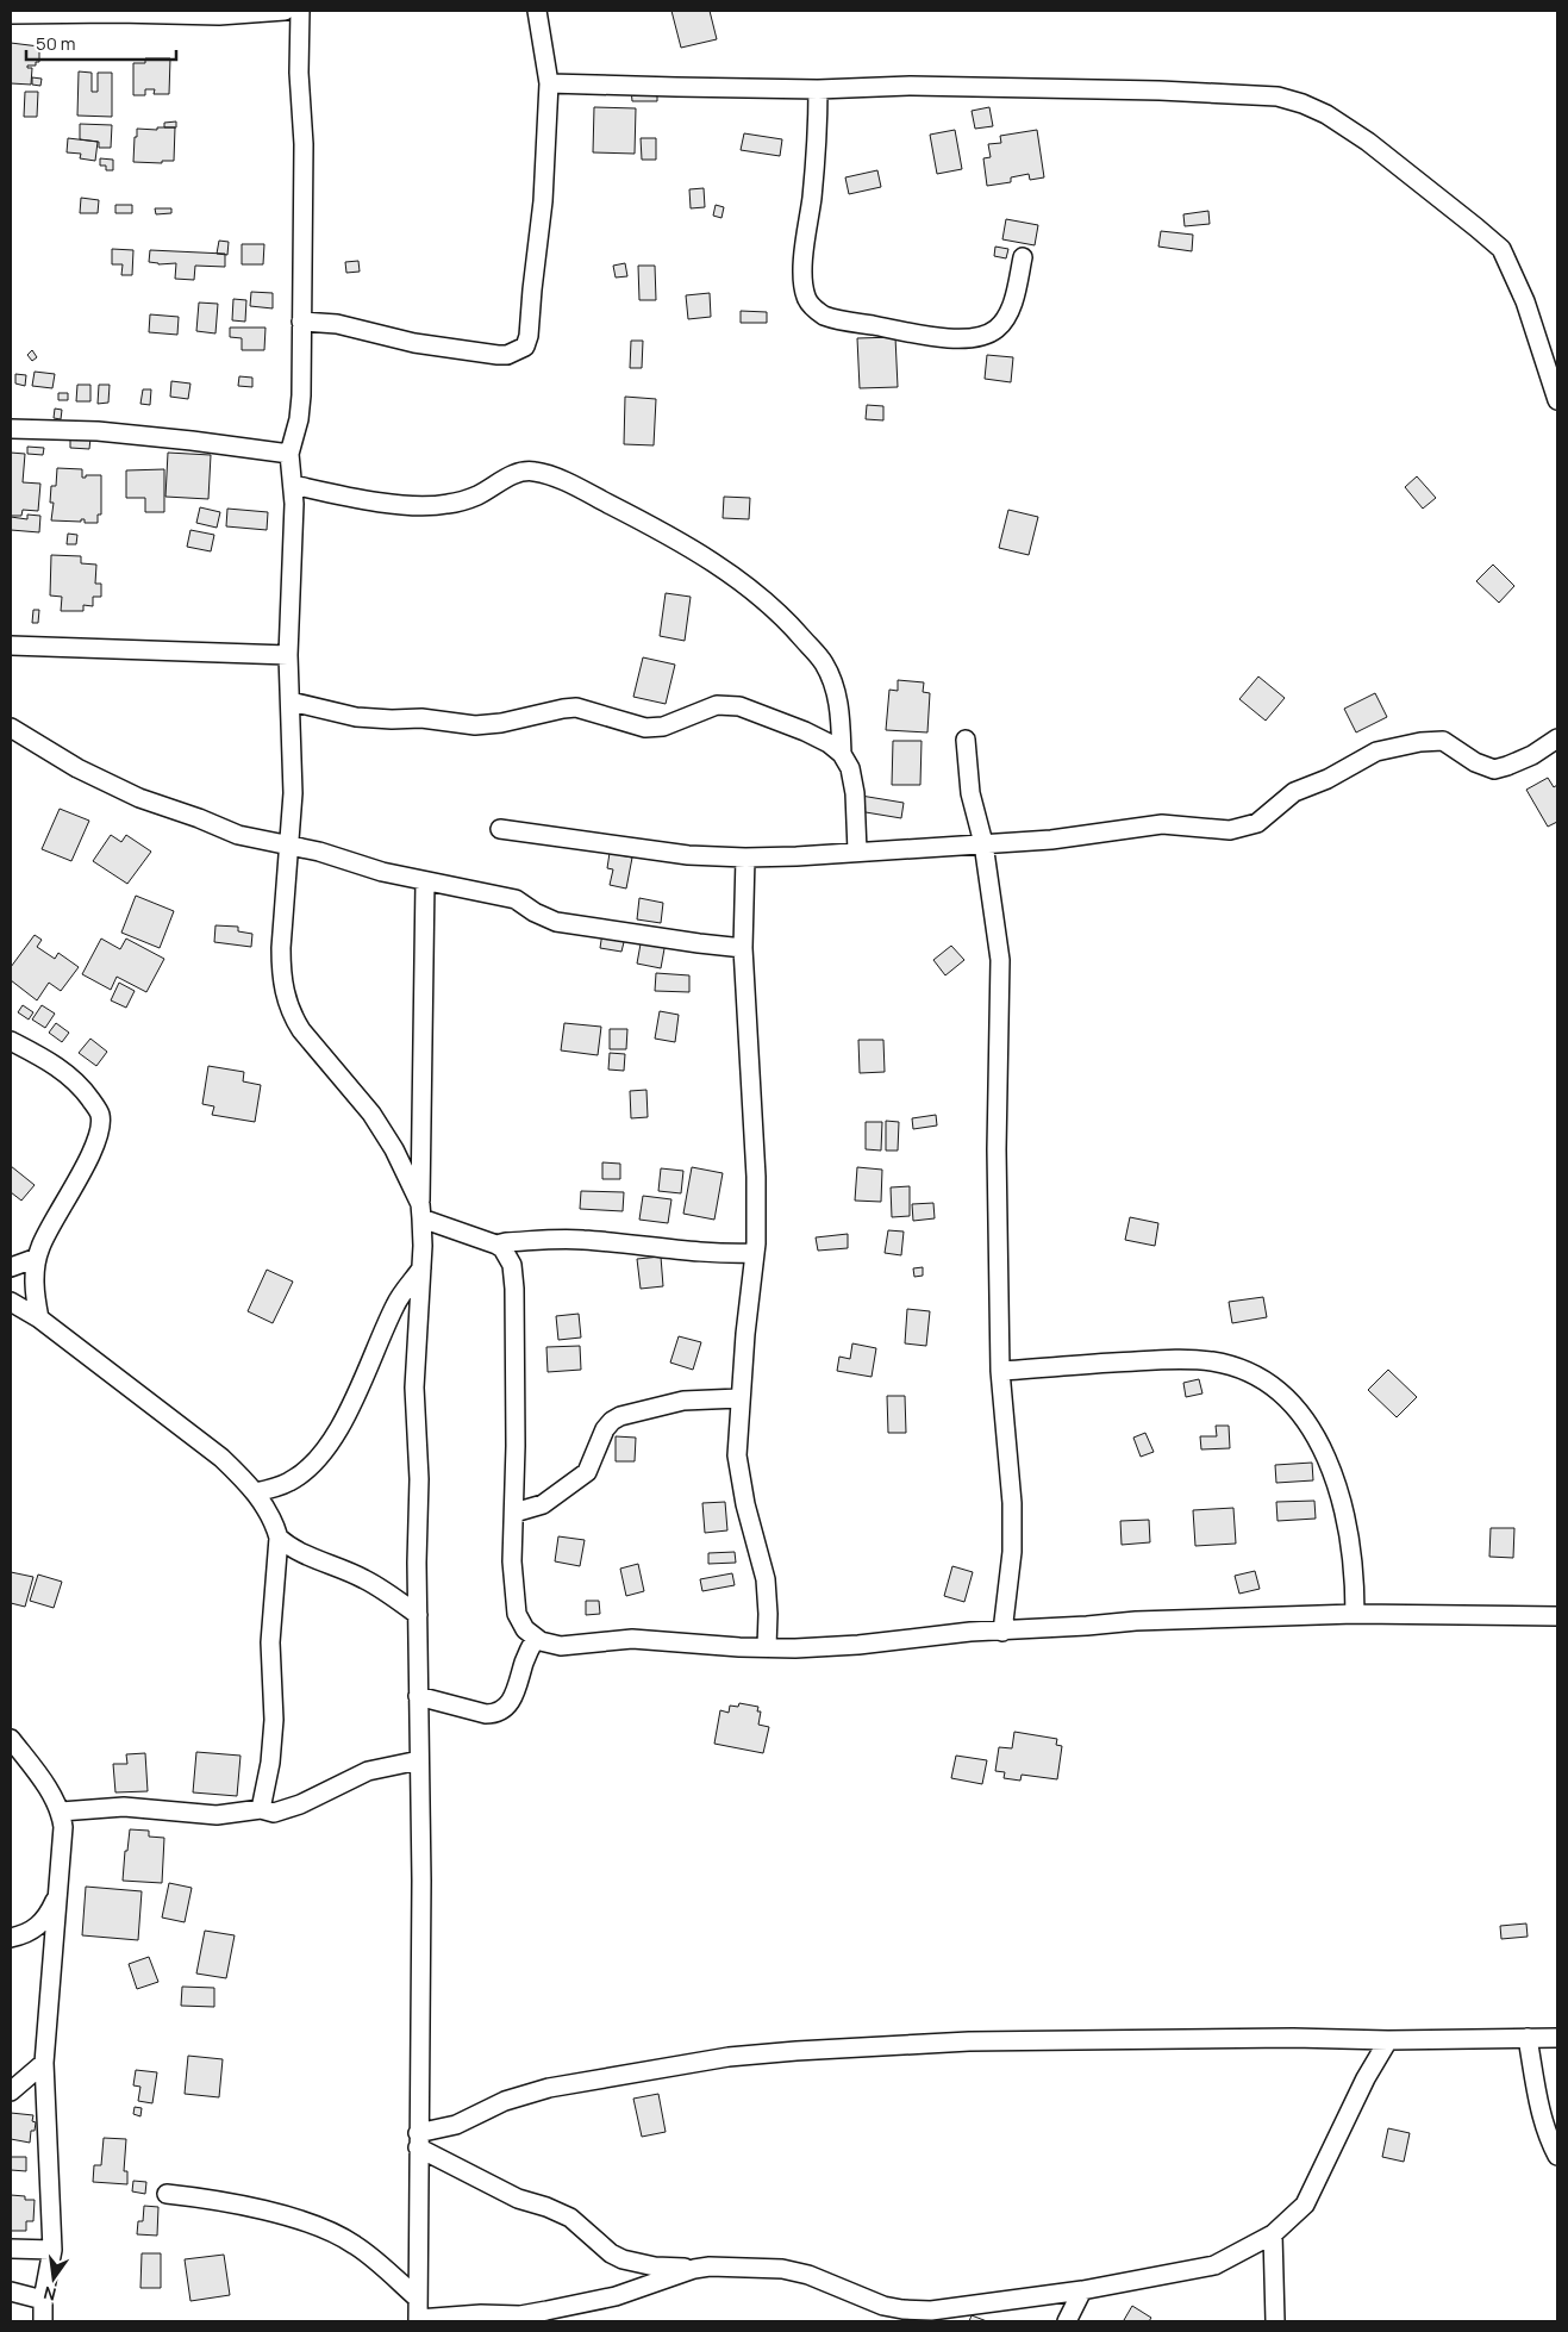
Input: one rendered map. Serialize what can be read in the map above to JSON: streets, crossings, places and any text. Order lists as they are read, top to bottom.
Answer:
{
  "scale_bar": "50 m",
  "north": "bottom"
}
